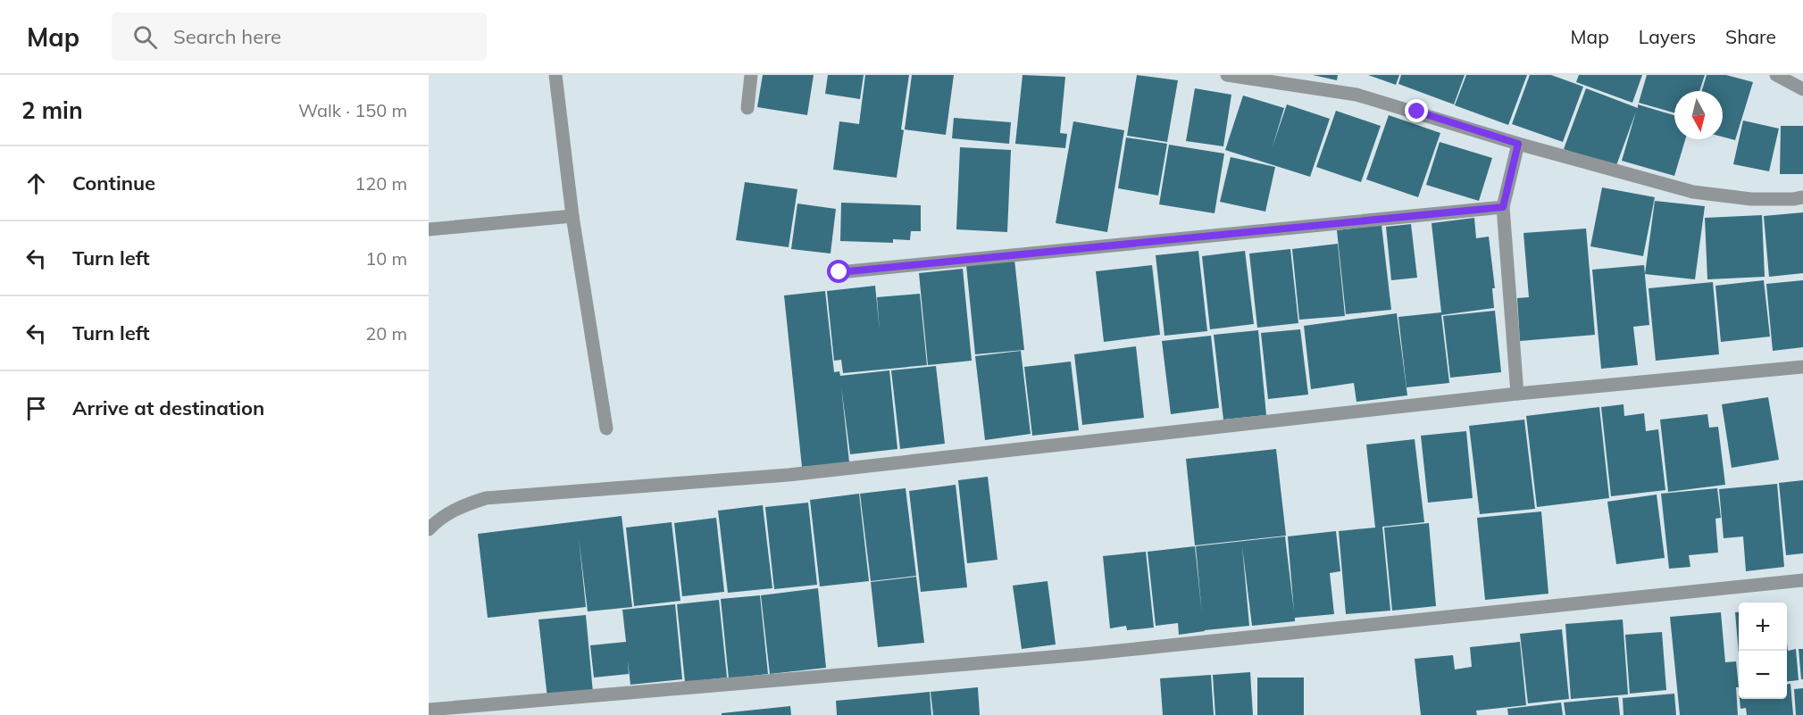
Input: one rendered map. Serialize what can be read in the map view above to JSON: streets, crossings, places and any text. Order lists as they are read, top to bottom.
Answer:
{
  "north": "bottom",
  "page": {
    "header": "Map",
    "search": "Search here",
    "nav": ["Map", "Layers", "Share"],
    "heading": ["2 min", "Walk · 150 m"],
    "list": [
      ["Continue", "120 m"],
      ["Turn left", "10 m"],
      ["Turn left", "20 m"],
      "Arrive at destination"
    ],
    "map_buttons": ["+", "−"]
  }
}
